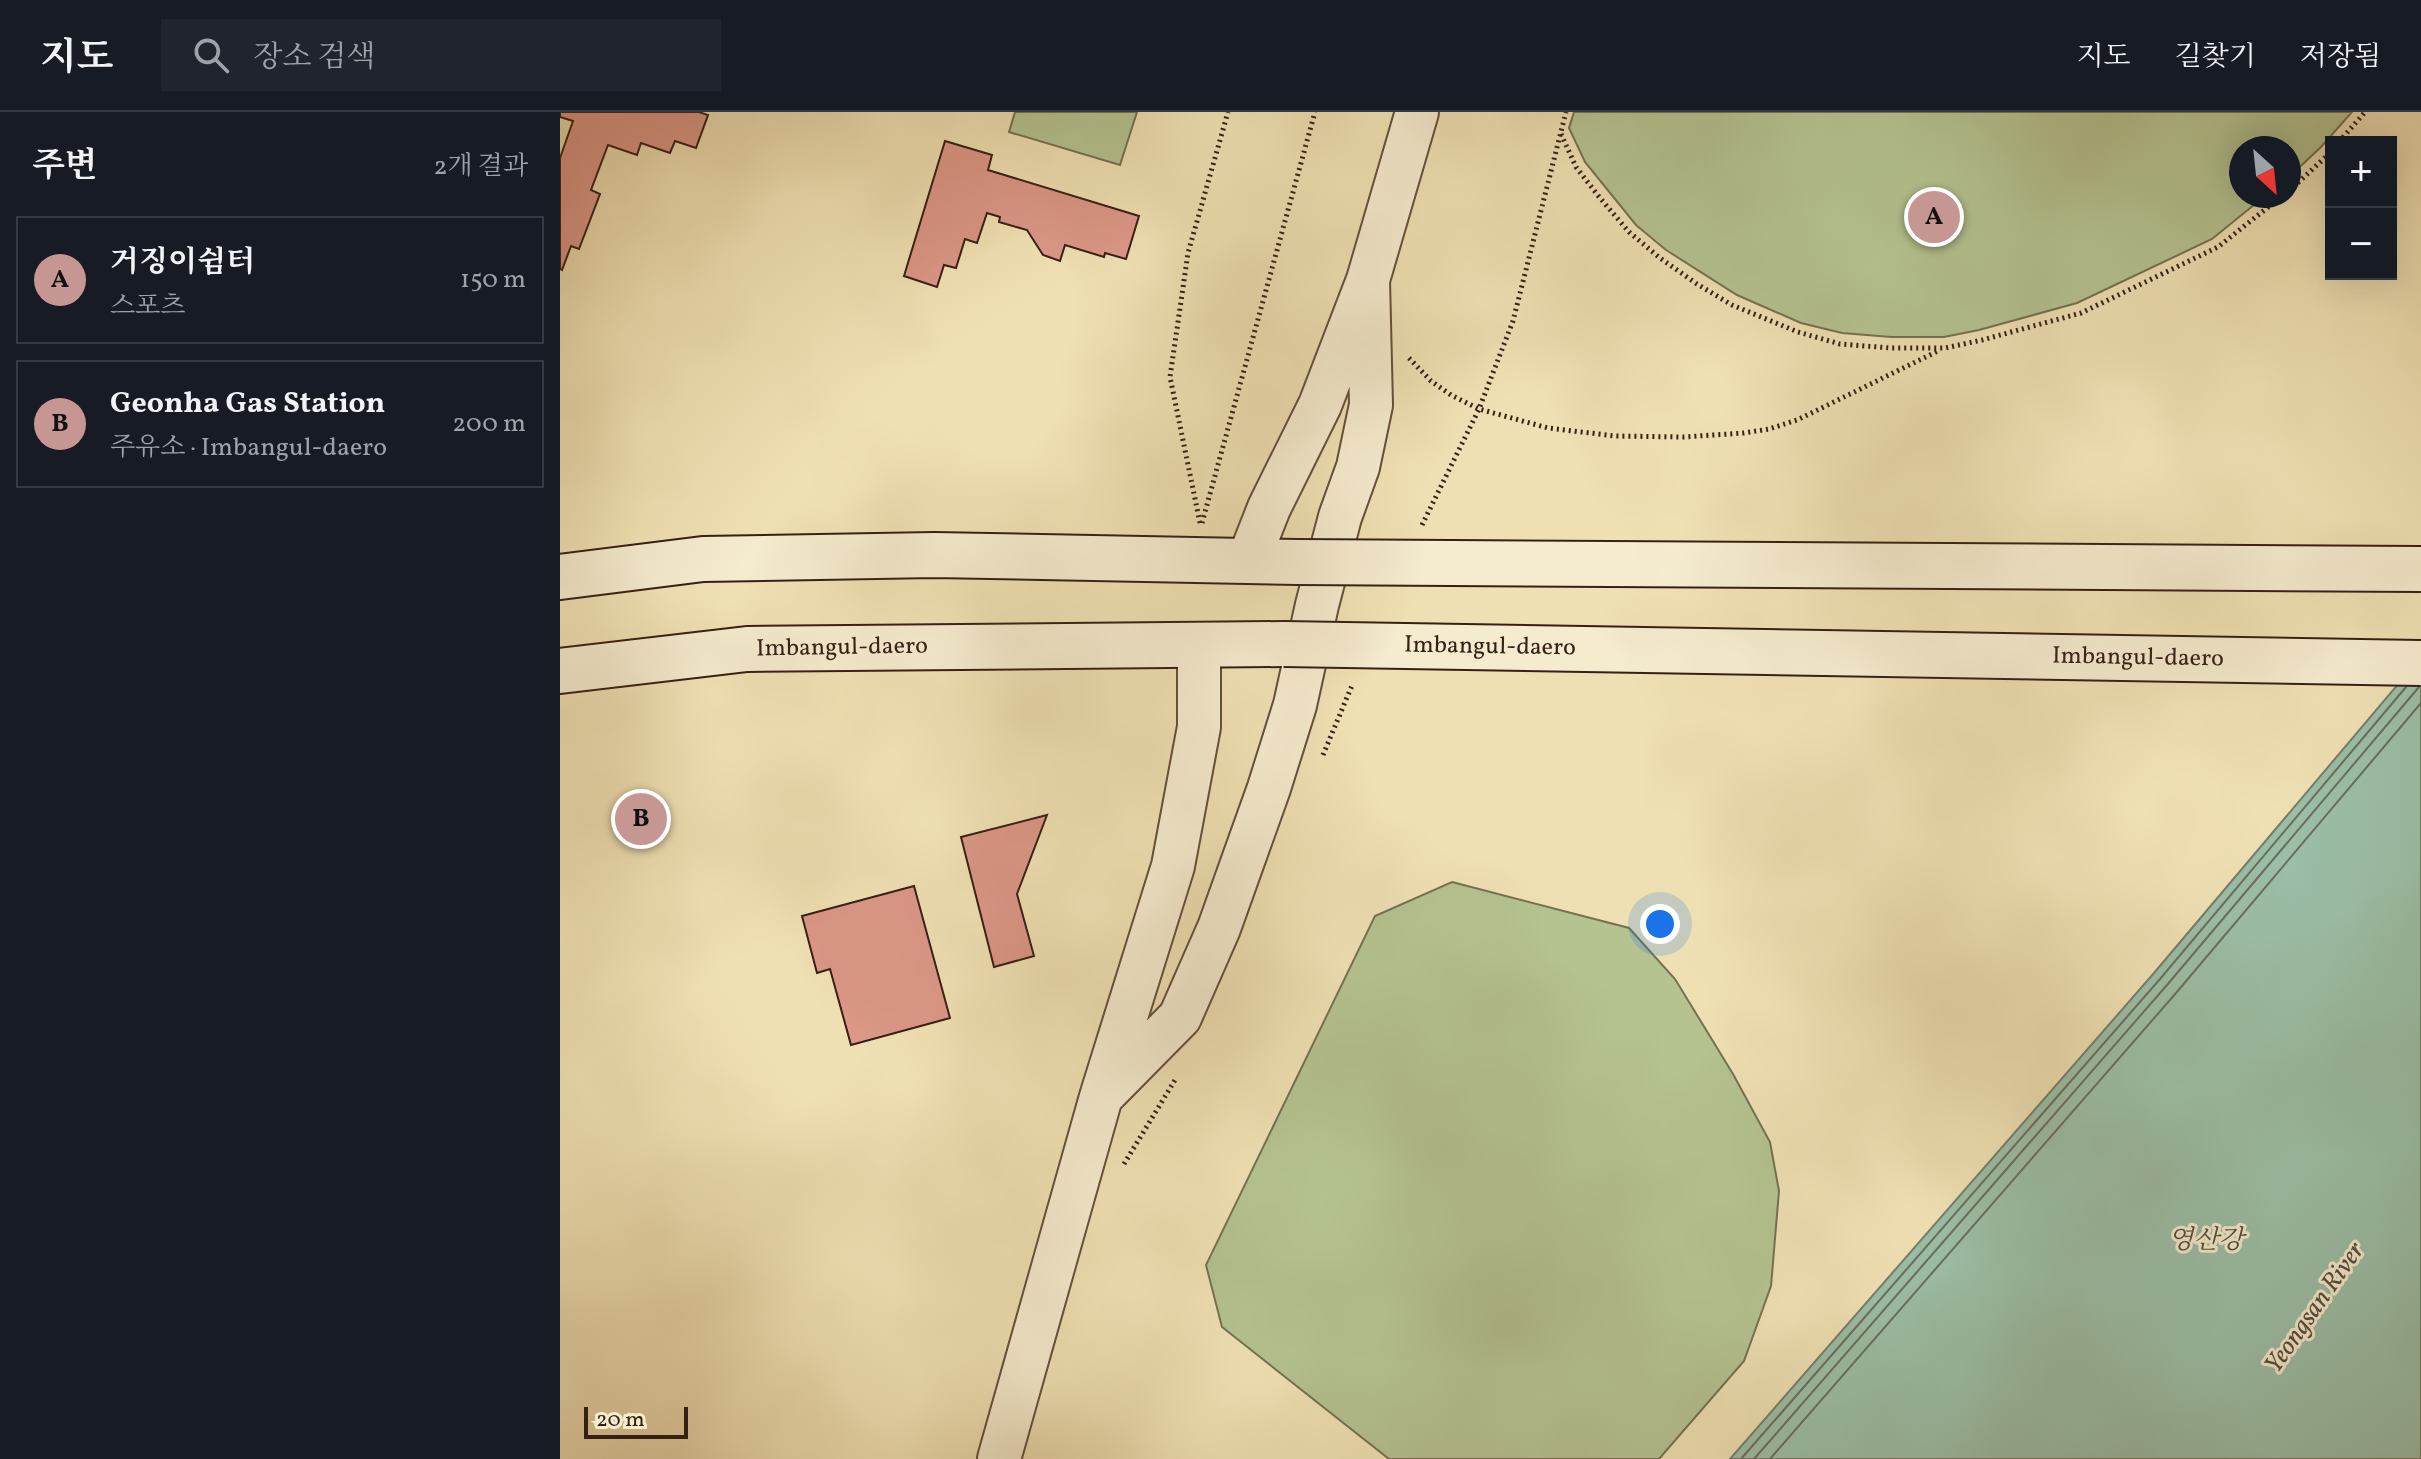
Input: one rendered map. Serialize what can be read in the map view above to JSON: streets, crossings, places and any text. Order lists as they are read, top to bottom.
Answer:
{
  "streets": {
    "main road": ["Imbangul-daero"]
  },
  "water": ["영산강", "Yeongsan River"],
  "scale_bar": "20 m",
  "north": "bottom right",
  "page": {
    "header": "지도",
    "search": "장소 검색",
    "nav": ["지도", "길찾기", "저장됨"],
    "heading": ["주변", "2개 결과"],
    "map_buttons": ["+", "−"],
    "pins": ["A", "B"],
    "list": [
      {
        "mark": "A",
        "name": "거징이쉼터",
        "note": "스포츠",
        "value": "150 m"
      },
      {
        "mark": "B",
        "name": "Geonha Gas Station",
        "note": "주유소 · Imbangul-daero",
        "value": "200 m"
      }
    ],
    "scale": "20 m"
  }
}
